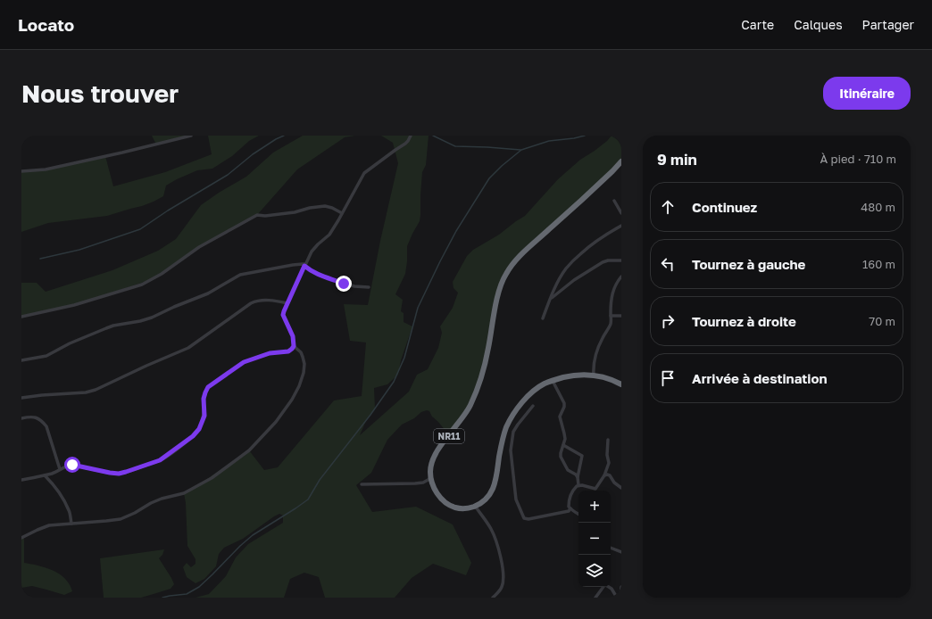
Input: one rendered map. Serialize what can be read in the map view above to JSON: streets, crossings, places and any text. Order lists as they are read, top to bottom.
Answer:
{
  "streets": {
    "highway": ["NR11"]
  },
  "page": {
    "header": "Locato",
    "nav": ["Carte", "Calques", "Partager"],
    "buttons": "Itinéraire",
    "title": "Nous trouver",
    "heading": ["9 min", "À pied · 710 m"],
    "list": [
      ["Continuez", "480 m"],
      ["Tournez à gauche", "160 m"],
      ["Tournez à droite", "70 m"],
      "Arrivée à destination"
    ],
    "map_buttons": ["+", "−"]
  }
}
